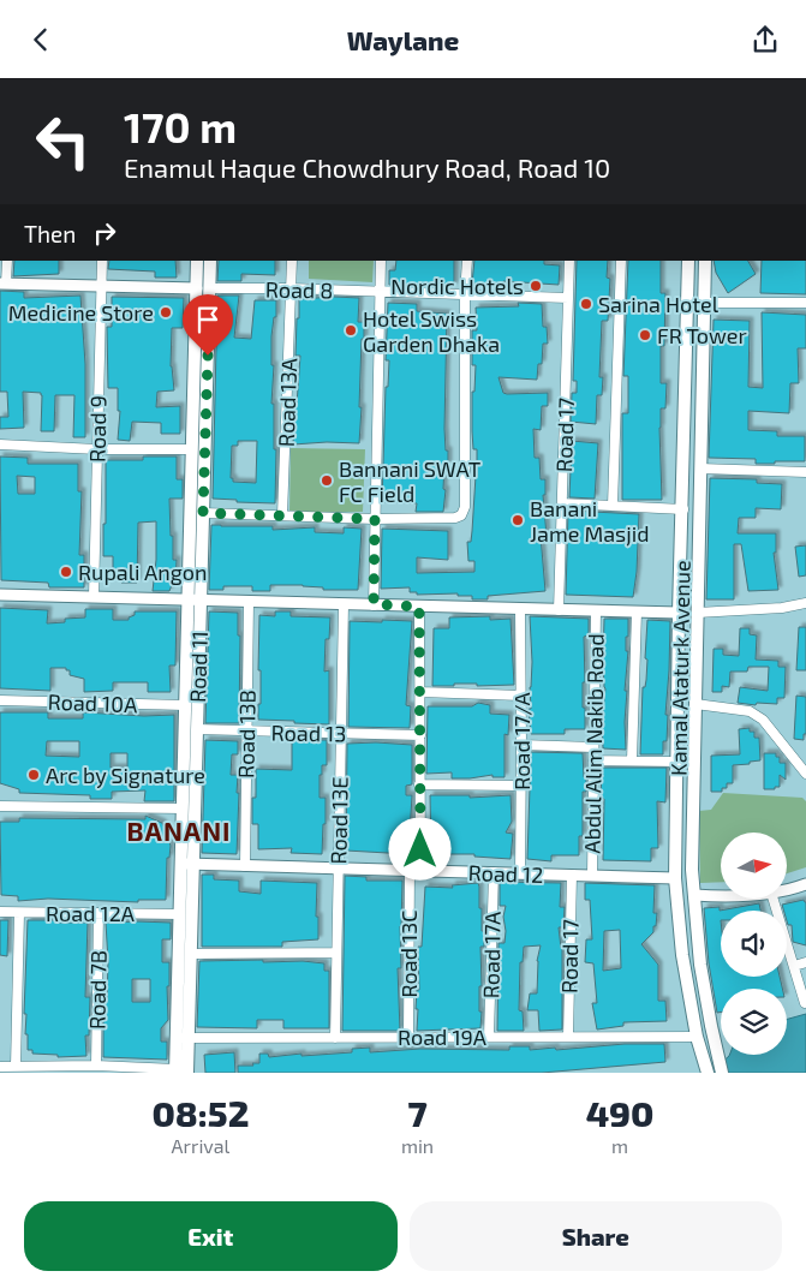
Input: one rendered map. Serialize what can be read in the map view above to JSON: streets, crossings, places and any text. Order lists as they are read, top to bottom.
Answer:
{
  "streets": {
    "main road": ["Road 11", "Kamal Ataturk Avenue"],
    "street": [
      "Road 8",
      "Road 13A",
      "Road 9",
      "Road 17",
      "Road 10A",
      "Road 13",
      "Road 13B",
      "Road 17/A",
      "Abdul Alim Nakib Road",
      "Road 13E",
      "Road 12",
      "Road 12A",
      "Road 13C",
      "Road 17A",
      "Road 7B",
      "Road 19A"
    ]
  },
  "crossings": [
    ["Road 8", "Road 13A"],
    ["Road 8", "Road 9"],
    ["Road 8", "Road 17"],
    ["Road 8", "Road 11"],
    ["Road 17", "Road 12"],
    ["Road 17", "Road 19A"],
    ["Road 11", "Road 10A"],
    ["Road 11", "Road 13"],
    ["Road 11", "Road 12"],
    ["Road 11", "Road 12A"],
    ["Road 11", "Road 19A"],
    ["Kamal Ataturk Avenue", "Road 12"],
    ["Kamal Ataturk Avenue", "Road 19A"],
    ["Road 13", "Road 13B"],
    ["Road 13", "Road 13E"],
    ["Road 13", "Road 13C"],
    ["Road 13B", "Road 12"],
    ["Road 17/A", "Road 12"],
    ["Abdul Alim Nakib Road", "Road 12"],
    ["Road 13E", "Road 12"],
    ["Road 13E", "Road 19A"],
    ["Road 12", "Road 13C"],
    ["Road 12", "Road 17A"],
    ["Road 12A", "Road 7B"],
    ["Road 13C", "Road 19A"],
    ["Road 17A", "Road 19A"]
  ],
  "districts": ["BANANI"],
  "places": [
    "Nordic Hotels",
    "Sarina Hotel",
    "Medicine Store",
    "Hotel Swiss Garden Dhaka",
    "FR Tower",
    "Bannani SWAT FC Field",
    "Banani Jame Masjid",
    "Rupali Angon",
    "Arc by Signature"
  ],
  "north": "right",
  "page": {
    "header": "Waylane",
    "turn": ["170 m", "Enamul Haque Chowdhury Road, Road 10"],
    "then": "Then",
    "eta": [
      "08:52",
      "Arrival",
      "7",
      "min",
      "490",
      "m"
    ],
    "buttons": ["Exit", "Share"]
  }
}
